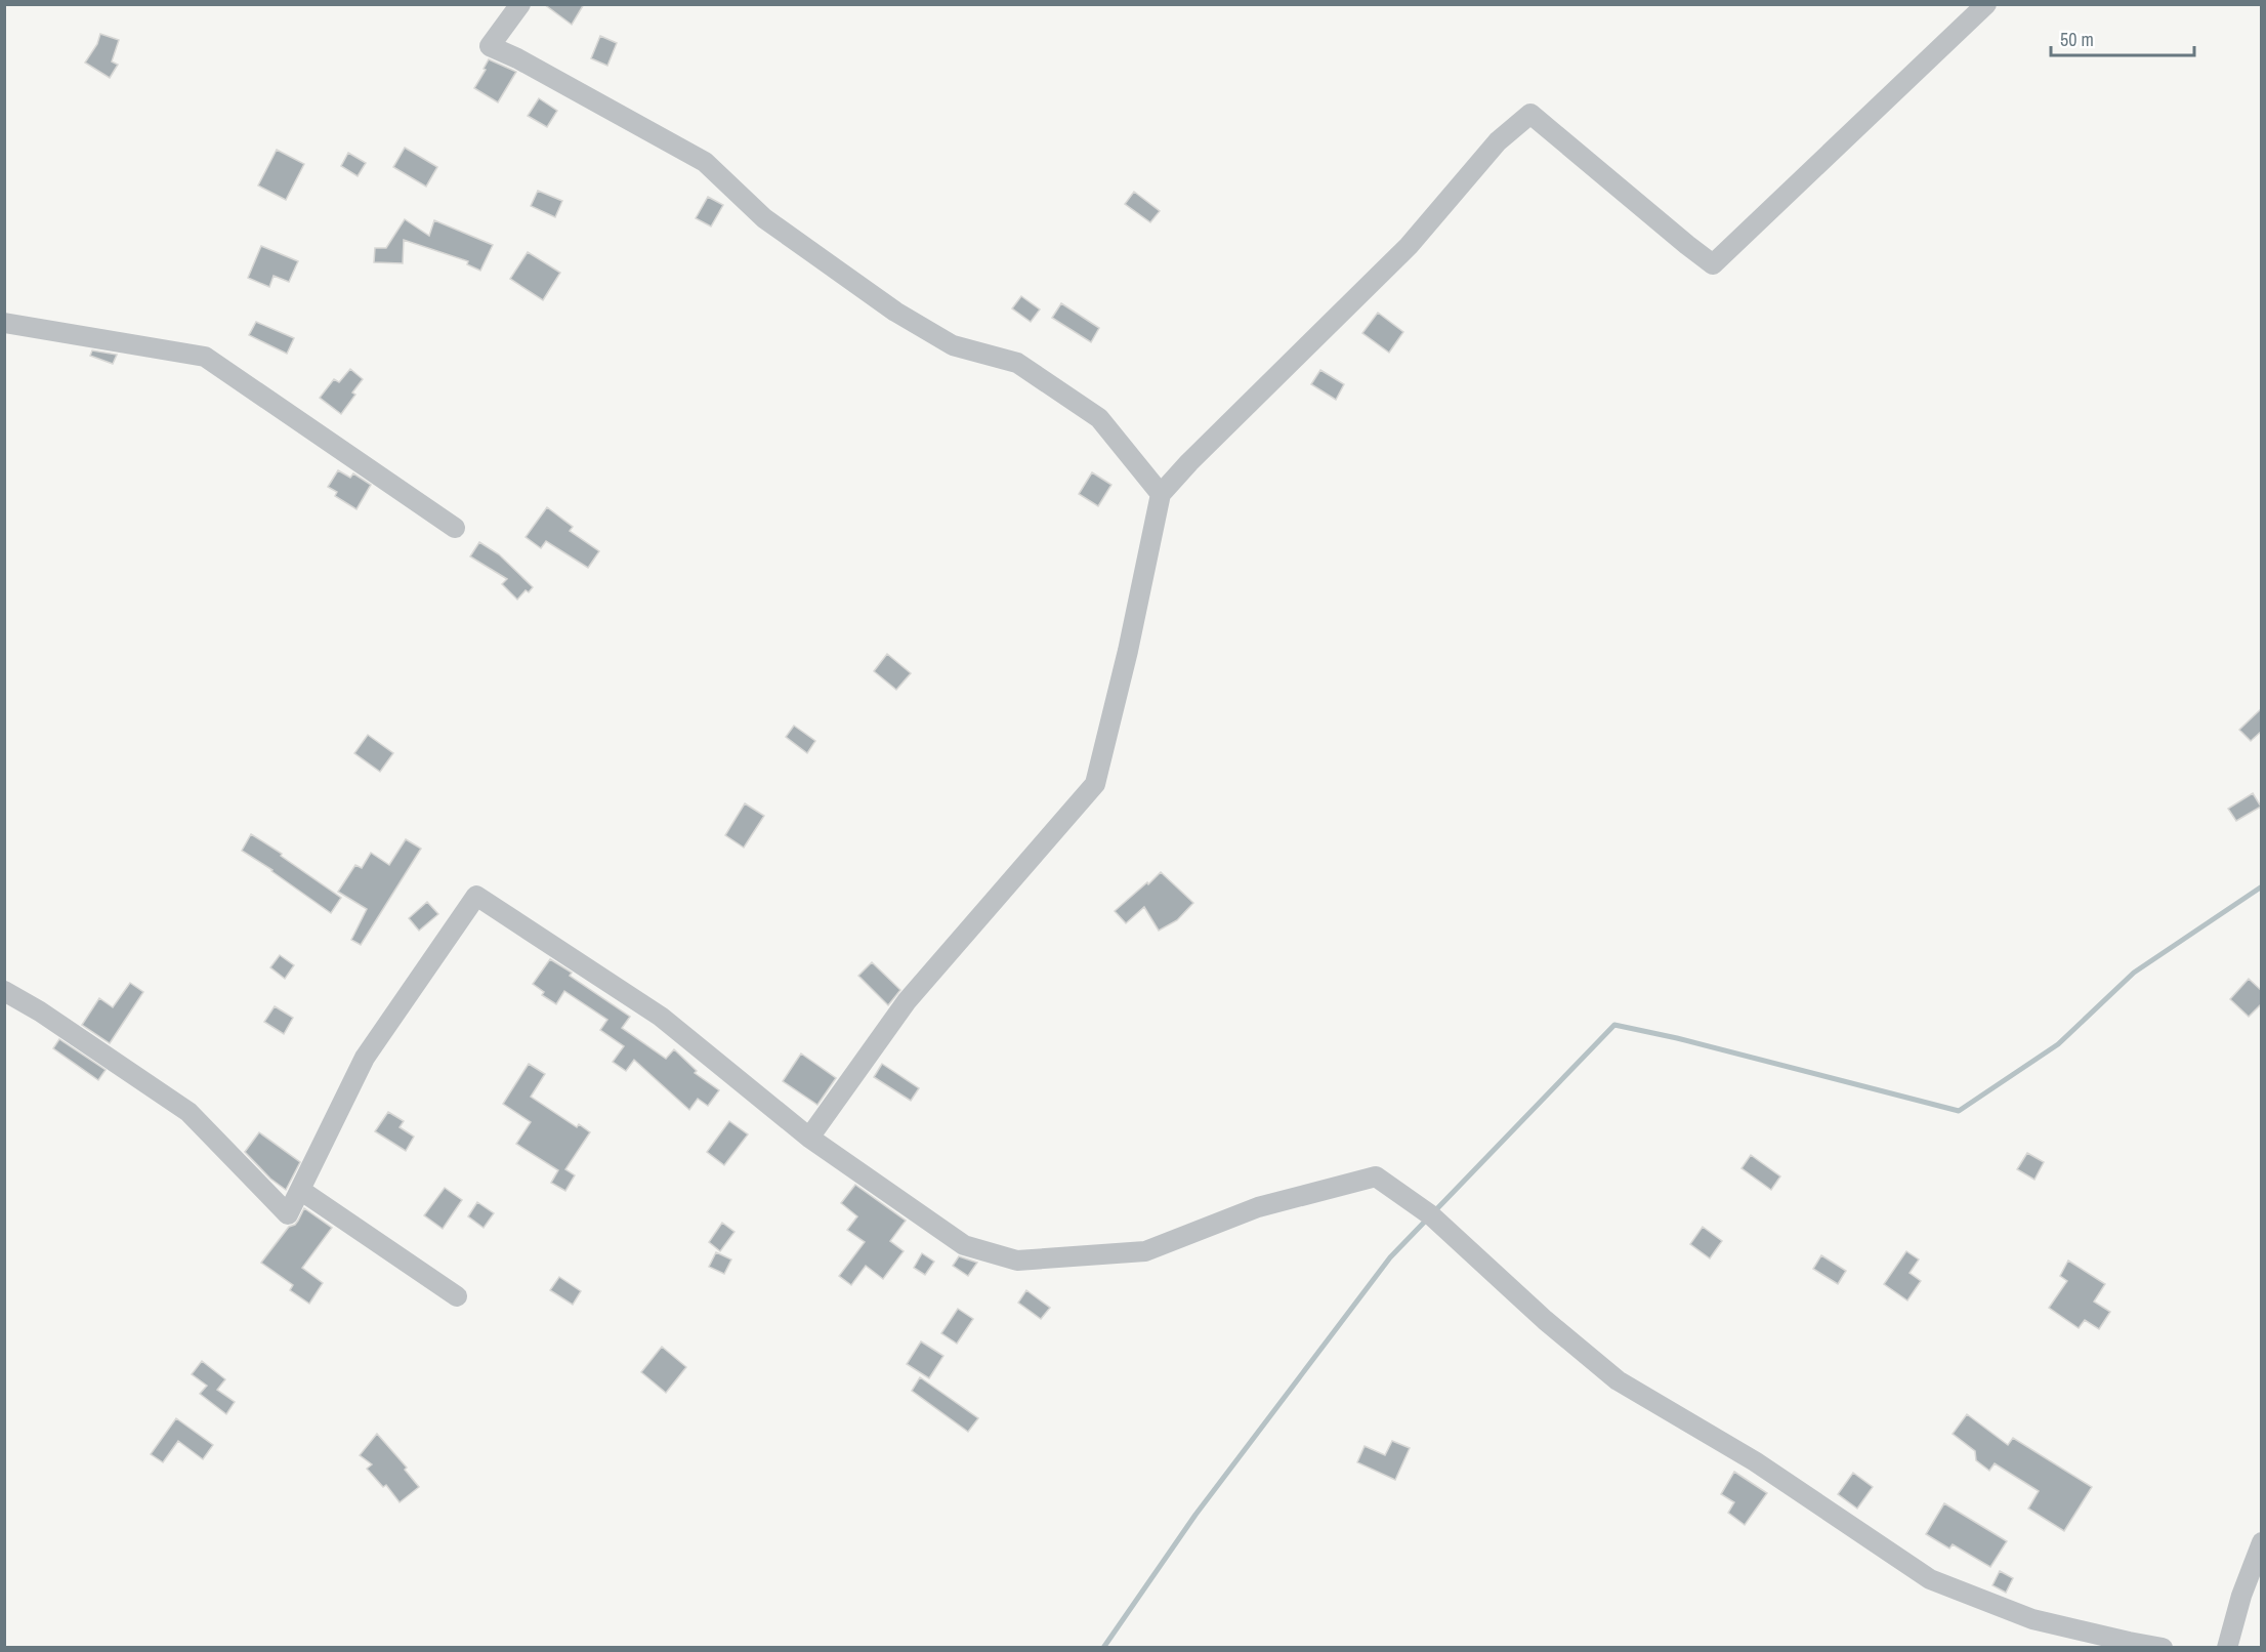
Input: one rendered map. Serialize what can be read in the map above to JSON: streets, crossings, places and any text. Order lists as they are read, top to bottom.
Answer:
{
  "scale_bar": "50 m"
}
